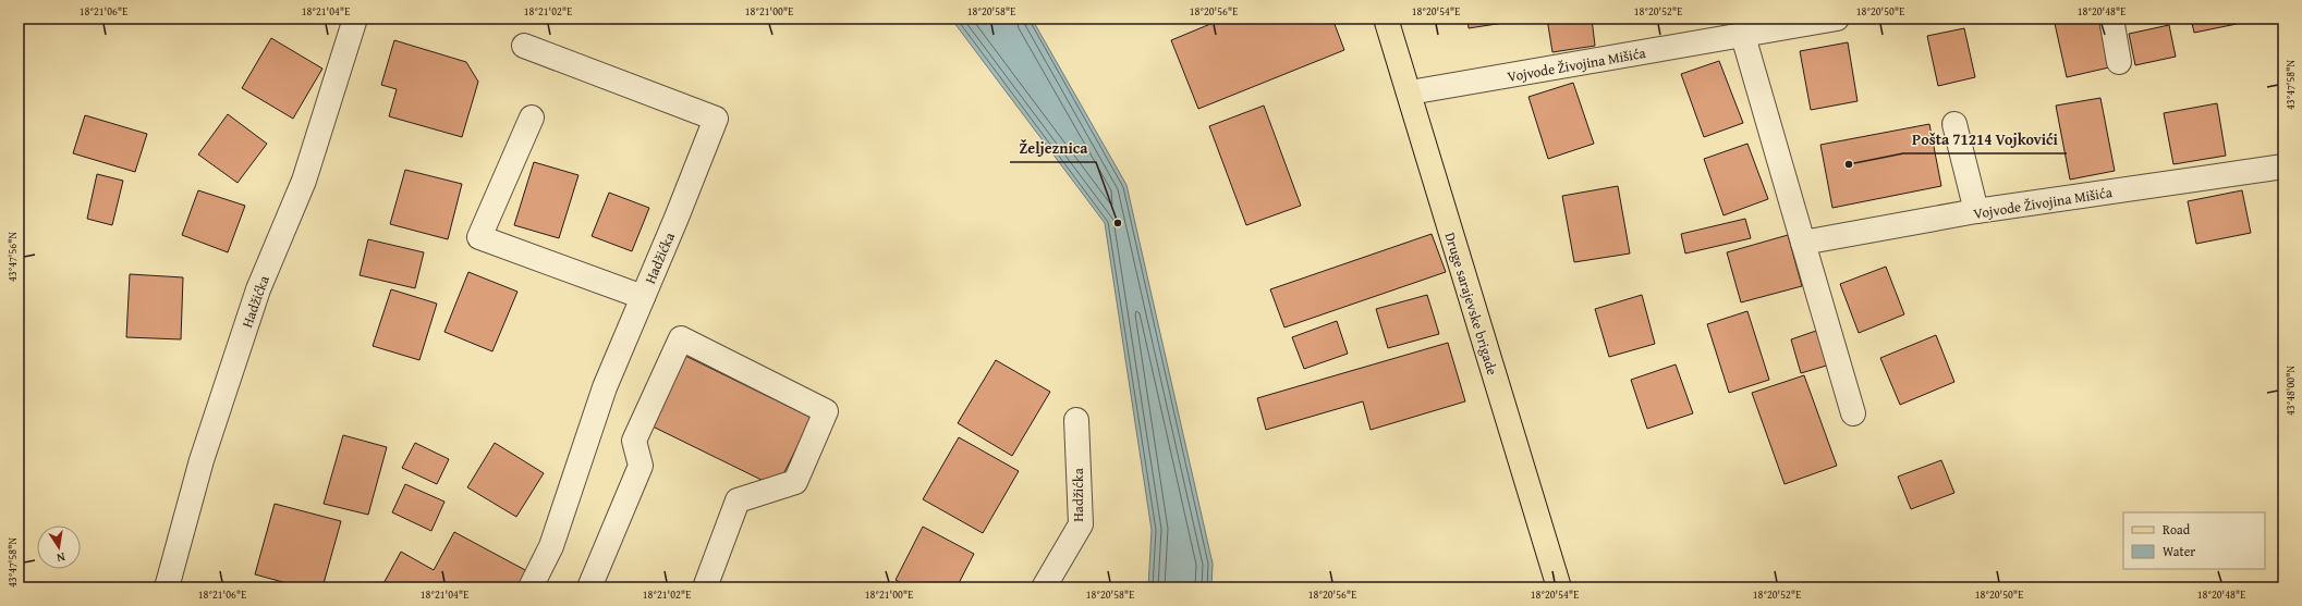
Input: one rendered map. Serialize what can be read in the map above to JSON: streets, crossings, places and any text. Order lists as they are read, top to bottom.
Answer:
{
  "streets": {
    "main road": ["Druge sarajevske brigade"],
    "street": ["Vojvode Živojina Mišića", "Hadžićka"]
  },
  "crossings": [
    ["Vojvode Živojina Mišića", "Druge sarajevske brigade"]
  ],
  "places": ["Pošta 71214 Vojkovići", "Željeznica"],
  "legend": ["Road", "Water"],
  "north": "bottom",
  "coordinates": [
    "18°21'06\"E",
    "18°21'04\"E",
    "18°21'02\"E",
    "18°21'00\"E",
    "18°20'58\"E",
    "18°20'56\"E",
    "18°20'54\"E",
    "18°20'52\"E",
    "18°20'50\"E",
    "18°20'48\"E",
    "43°47'58\"N",
    "43°47'56\"N",
    "43°48'00\"N"
  ]
}
